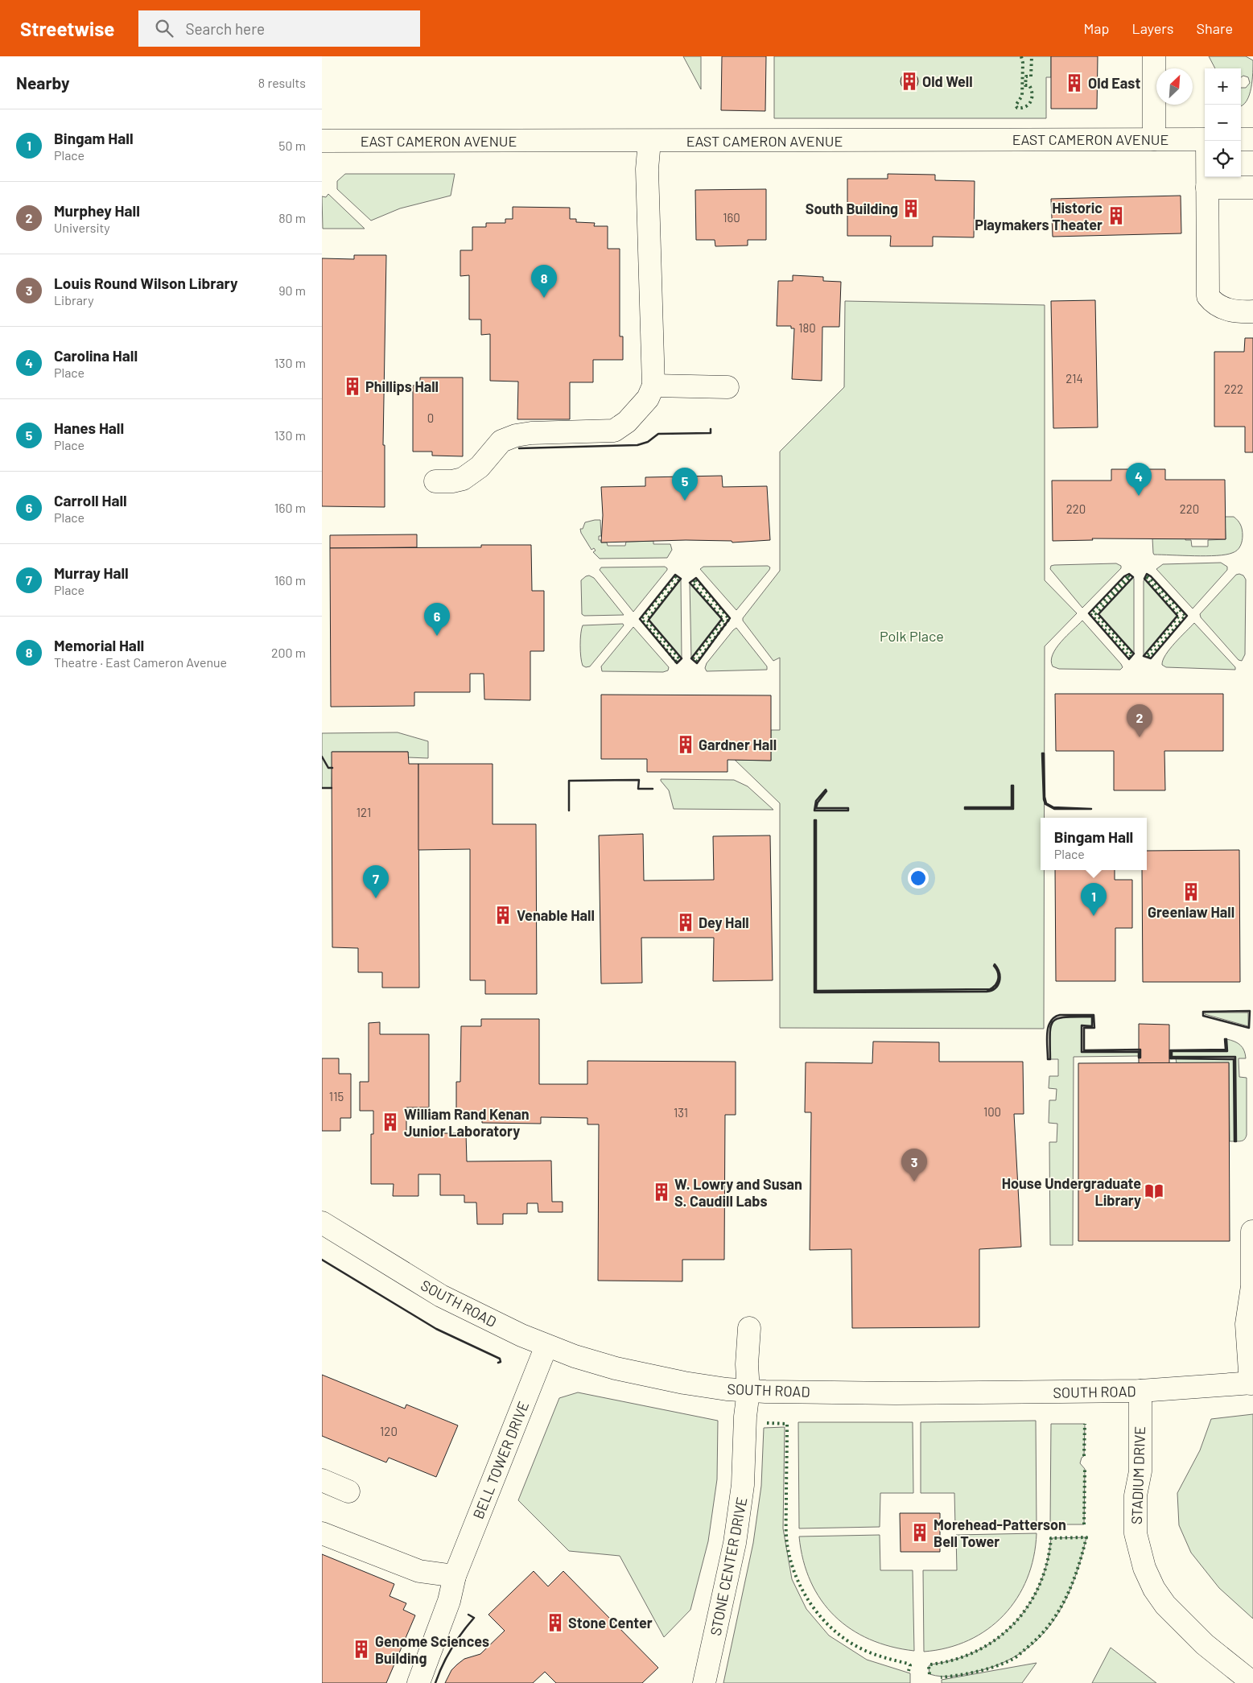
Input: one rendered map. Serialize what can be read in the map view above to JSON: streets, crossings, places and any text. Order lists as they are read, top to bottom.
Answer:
{
  "streets": {
    "street": [
      "EAST CAMERON AVENUE",
      "SOUTH ROAD",
      "BELL TOWER DRIVE",
      "STADIUM DRIVE",
      "STONE CENTER DRIVE"
    ]
  },
  "crossings": [
    ["SOUTH ROAD", "BELL TOWER DRIVE"],
    ["SOUTH ROAD", "STADIUM DRIVE"],
    ["SOUTH ROAD", "STONE CENTER DRIVE"]
  ],
  "parks": ["Polk Place"],
  "places": {
    "building": [
      "Old Well",
      "Old East",
      "South Building",
      "Historic Playmakers Theater",
      "Phillips Hall",
      "Gardner Hall",
      "Greenlaw Hall",
      "Venable Hall",
      "Dey Hall",
      "William Rand Kenan Junior Laboratory",
      "W. Lowry and Susan S. Caudill Labs",
      "Morehead-Patterson Bell Tower",
      "Stone Center",
      "Genome Sciences Building"
    ],
    "library": ["House Undergraduate Library"]
  },
  "house_numbers": [
    "160",
    "180",
    "214",
    "222",
    "0",
    "220",
    "220",
    "121",
    "115",
    "100",
    "131",
    "120"
  ],
  "north": "top right",
  "page": {
    "header": "Streetwise",
    "search": "Search here",
    "nav": ["Map", "Layers", "Share"],
    "heading": ["Nearby", "8 results"],
    "map_buttons": ["+", "−"],
    "list": [
      {
        "mark": "1",
        "name": "Bingam Hall",
        "note": "Place",
        "value": "50 m"
      },
      {
        "mark": "2",
        "name": "Murphey Hall",
        "note": "University",
        "value": "80 m"
      },
      {
        "mark": "3",
        "name": "Louis Round Wilson Library",
        "note": "Library",
        "value": "90 m"
      },
      {
        "mark": "4",
        "name": "Carolina Hall",
        "note": "Place",
        "value": "130 m"
      },
      {
        "mark": "5",
        "name": "Hanes Hall",
        "note": "Place",
        "value": "130 m"
      },
      {
        "mark": "6",
        "name": "Carroll Hall",
        "note": "Place",
        "value": "160 m"
      },
      {
        "mark": "7",
        "name": "Murray Hall",
        "note": "Place",
        "value": "160 m"
      },
      {
        "mark": "8",
        "name": "Memorial Hall",
        "note": "Theatre · East Cameron Avenue",
        "value": "200 m"
      }
    ],
    "pins": [
      "8",
      "4",
      "5",
      "6",
      "2",
      "7",
      "1",
      "3"
    ],
    "popup": ["Bingam Hall", "Place"]
  }
}
